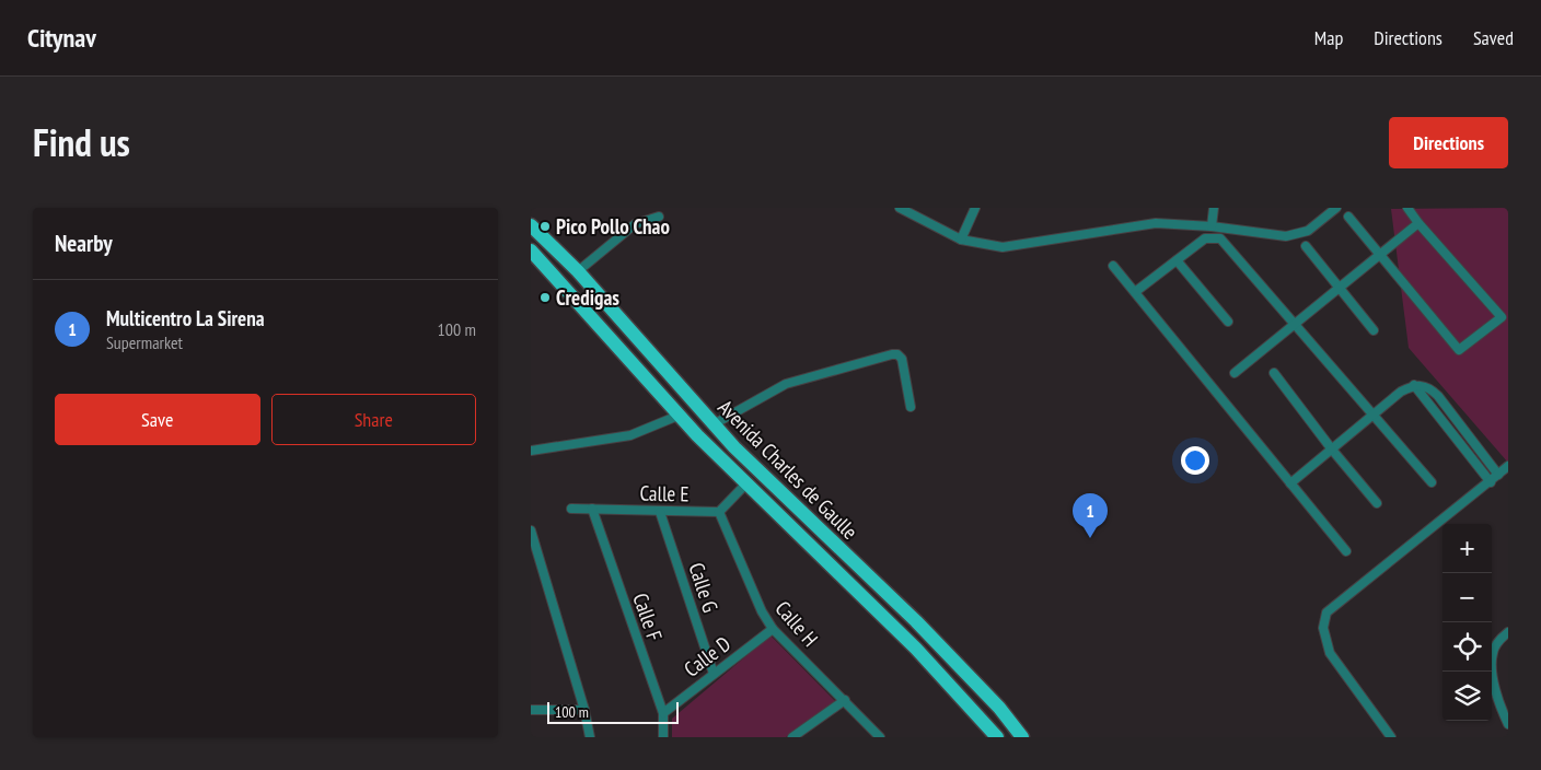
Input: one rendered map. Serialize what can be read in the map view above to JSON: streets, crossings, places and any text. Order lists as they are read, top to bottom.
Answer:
{
  "streets": {
    "main road": ["Avenida Charles de Gaulle"],
    "street": [
      "Calle E",
      "Calle G",
      "Calle F",
      "Calle H",
      "Calle D"
    ]
  },
  "crossings": [
    ["Calle E", "Calle G"],
    ["Calle E", "Calle F"],
    ["Calle E", "Calle H"],
    ["Calle G", "Calle D"],
    ["Calle F", "Calle D"],
    ["Calle H", "Calle D"]
  ],
  "places": ["Pico Pollo Chao", "Credigas"],
  "scale_bar": "100 m",
  "page": {
    "header": "Citynav",
    "nav": ["Map", "Directions", "Saved"],
    "title": "Find us",
    "buttons": [
      "Directions",
      ["Save", "Share"]
    ],
    "heading": "Nearby",
    "list": [
      {
        "mark": "1",
        "name": "Multicentro La Sirena",
        "note": "Supermarket",
        "value": "100 m"
      }
    ],
    "pins": "1",
    "map_buttons": ["+", "−"],
    "scale": "100 m"
  }
}
